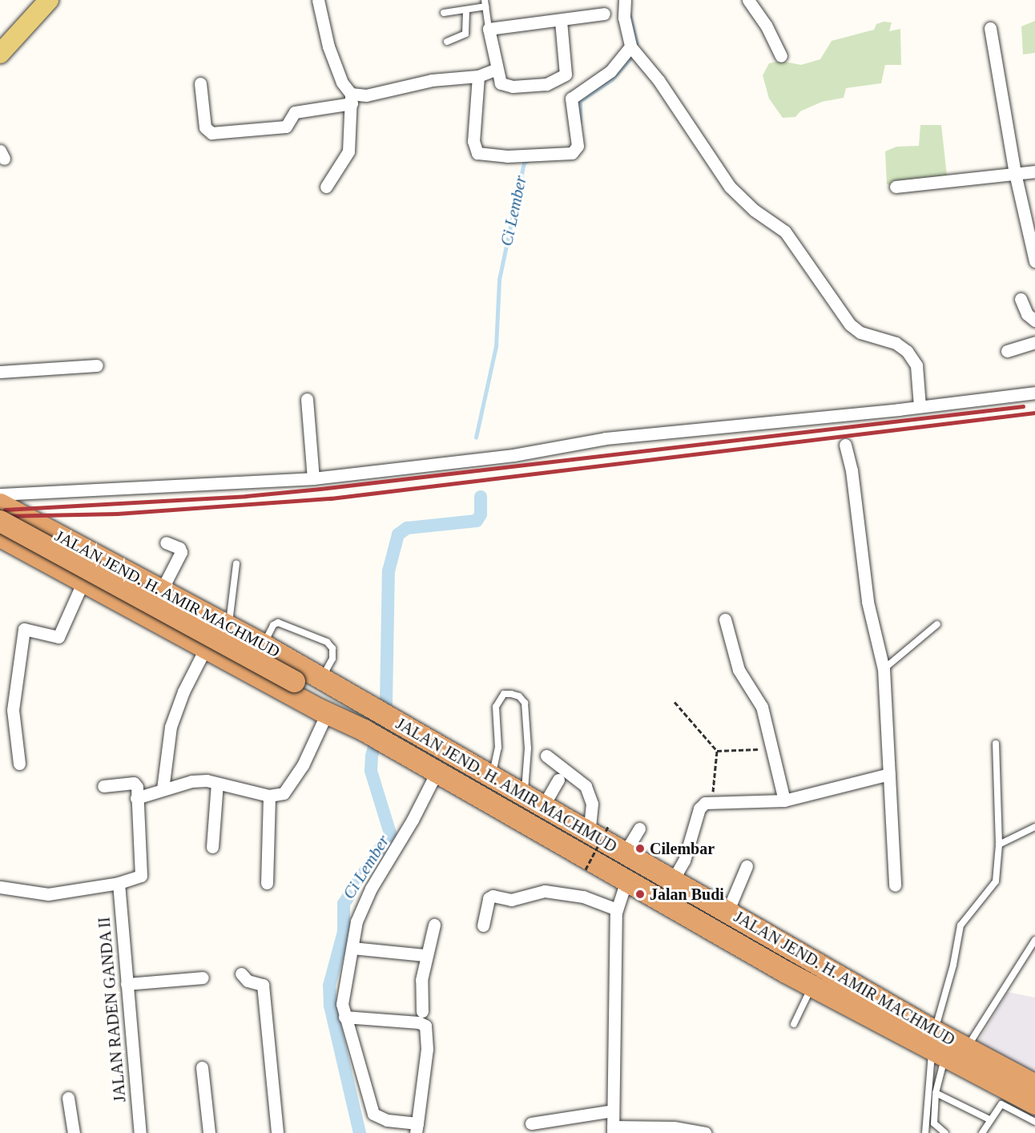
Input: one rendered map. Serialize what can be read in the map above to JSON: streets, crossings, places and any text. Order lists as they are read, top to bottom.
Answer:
{
  "streets": {
    "highway": ["JALAN JEND. H. AMIR MACHMUD"],
    "street": ["JALAN RADEN GANDA II"]
  },
  "water": ["Ci Lember"],
  "places": ["Cilembar", "Jalan Budi"]
}
